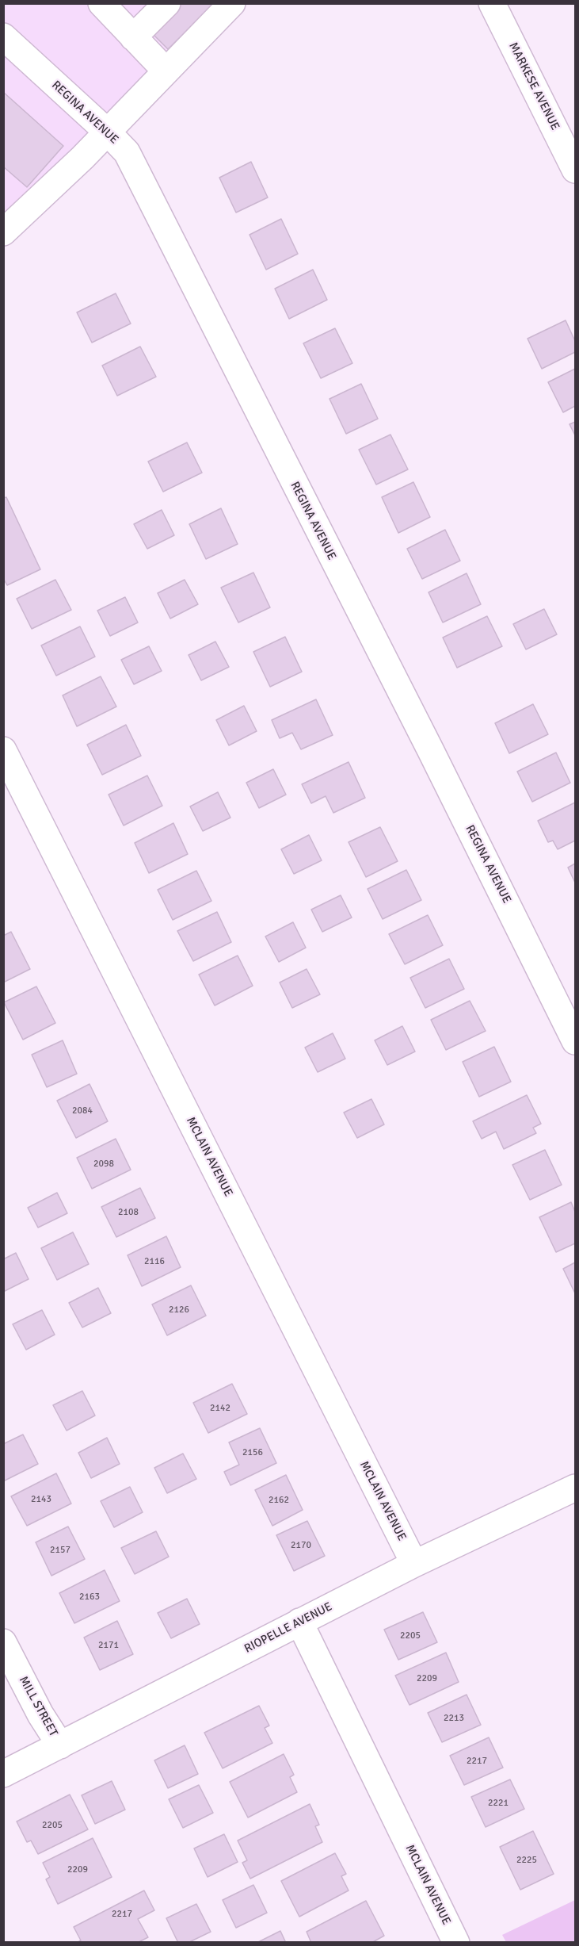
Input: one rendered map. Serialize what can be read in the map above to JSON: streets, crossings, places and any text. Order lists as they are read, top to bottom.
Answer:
{
  "streets": {
    "street": [
      "MARKESE AVENUE",
      "REGINA AVENUE",
      "MCLAIN AVENUE",
      "RIOPELLE AVENUE",
      "MILL STREET"
    ]
  },
  "crossings": [
    ["MCLAIN AVENUE", "RIOPELLE AVENUE"],
    ["RIOPELLE AVENUE", "MILL STREET"]
  ],
  "house_numbers": [
    "2084",
    "2098",
    "2108",
    "2116",
    "2126",
    "2142",
    "2156",
    "2143",
    "2162",
    "2170",
    "2157",
    "2163",
    "2205",
    "2171",
    "2209",
    "2213",
    "2217",
    "2221",
    "2205",
    "2225",
    "2209",
    "2217"
  ]
}
